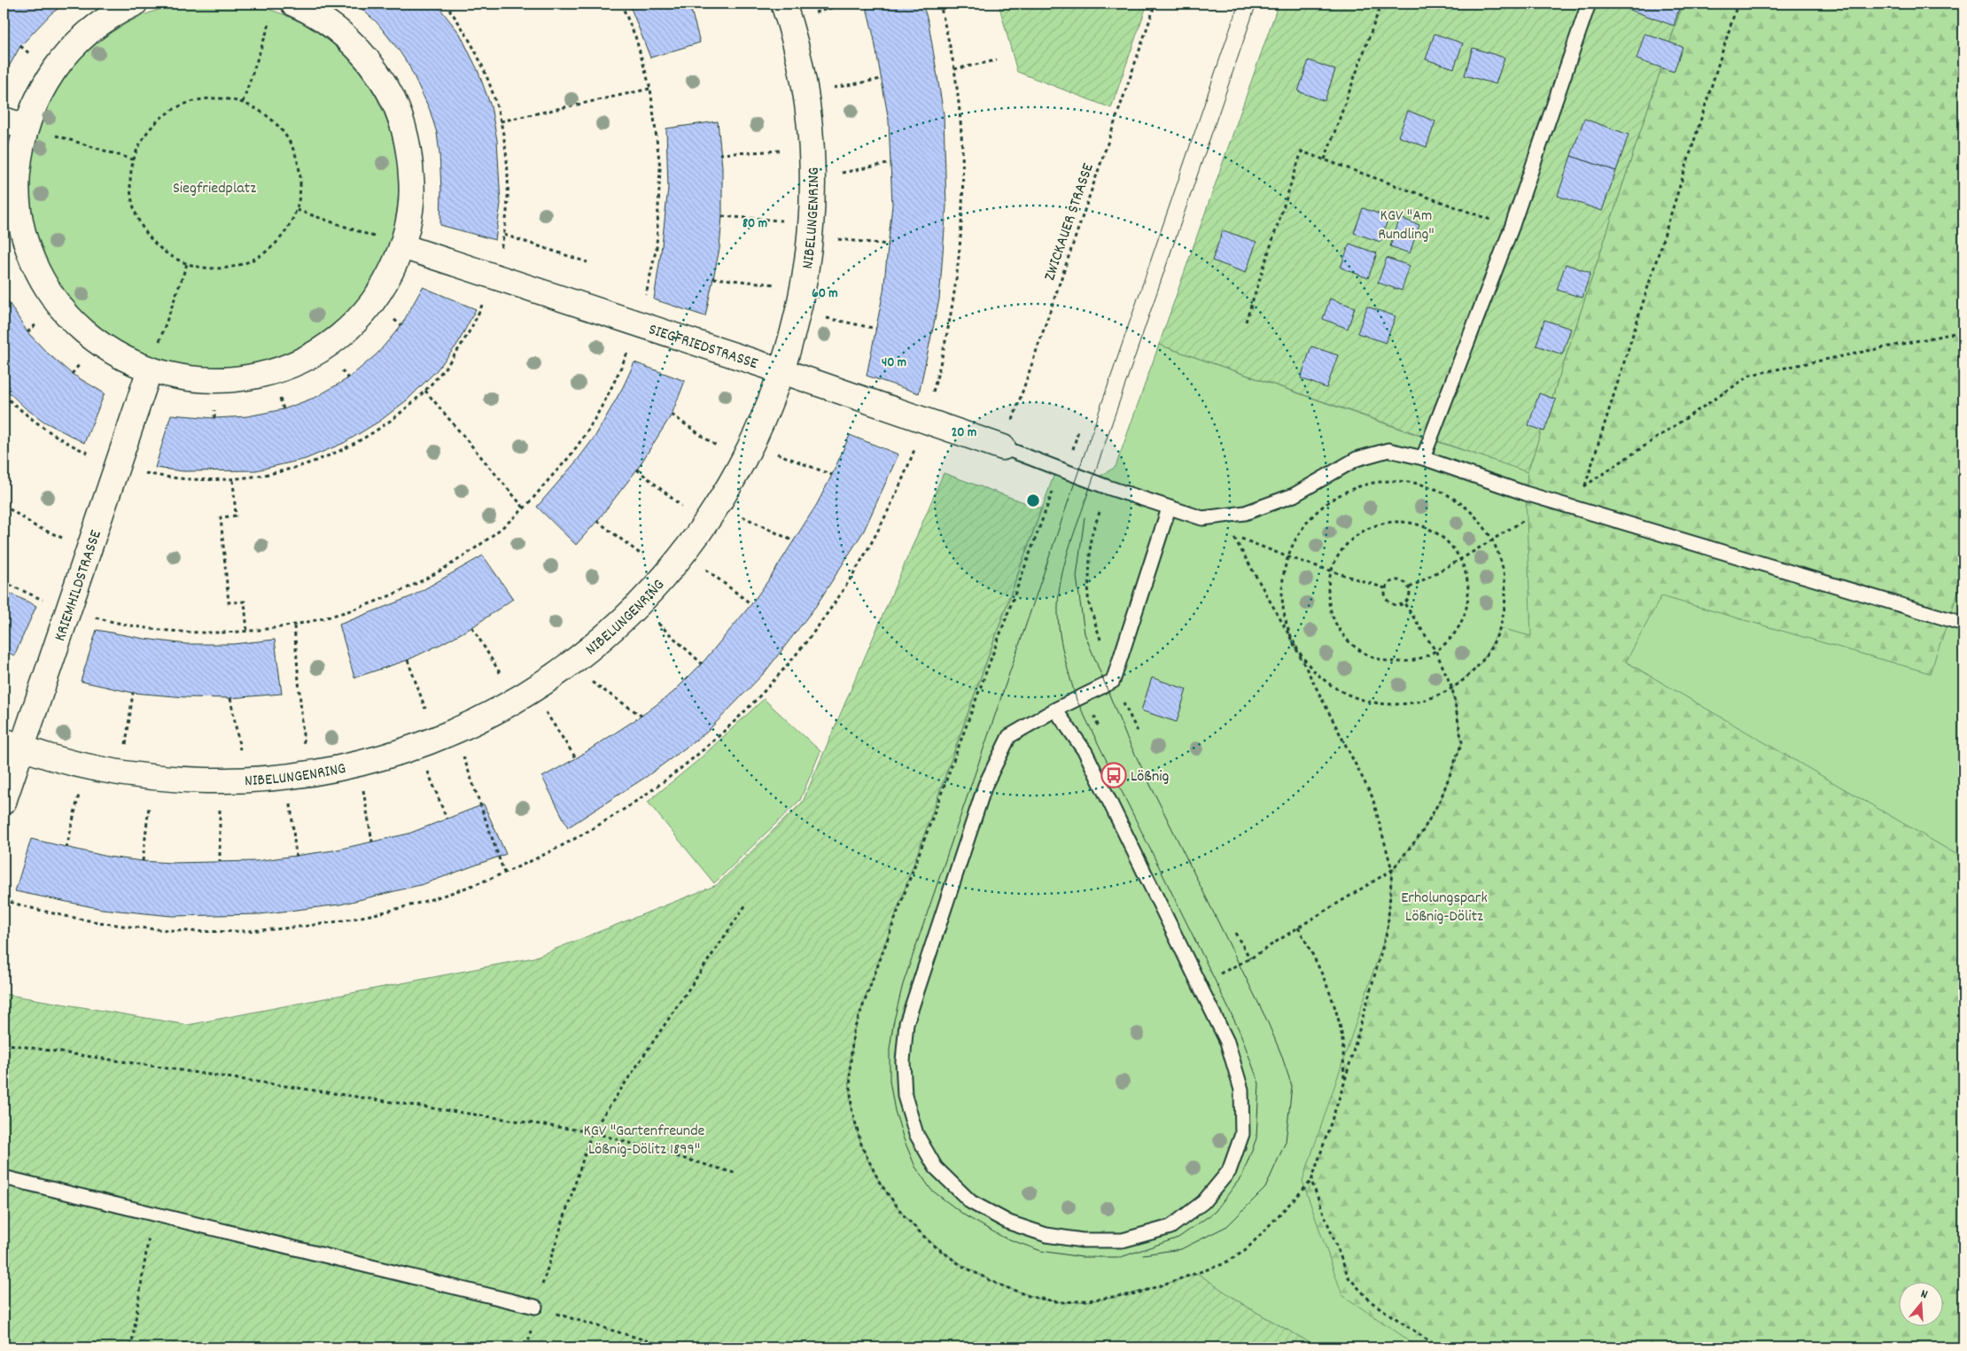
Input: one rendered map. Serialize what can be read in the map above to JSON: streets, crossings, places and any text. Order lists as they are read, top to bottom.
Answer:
{
  "streets": {
    "street": ["NIBELUNGENRING", "SIEGFRIEDSTRASSE", "KRIEMHILDSTRASSE"],
    "path": ["ZWICKAUER STRASSE"]
  },
  "crossings": [
    ["NIBELUNGENRING", "SIEGFRIEDSTRASSE"],
    ["NIBELUNGENRING", "KRIEMHILDSTRASSE"],
    ["ZWICKAUER STRASSE", "SIEGFRIEDSTRASSE"]
  ],
  "parks": [
    "Siegfriedplatz",
    "KGV \"Am Rundling\"",
    "Erholungspark Lößnig-Dölitz",
    "KGV \"Gartenfreunde Lößnig-Dölitz 1899\""
  ],
  "places": {
    "bus stop": ["Lößnig"]
  },
  "north": "top",
  "rings": [
    "80 m",
    "60 m",
    "40 m",
    "20 m"
  ]
}
